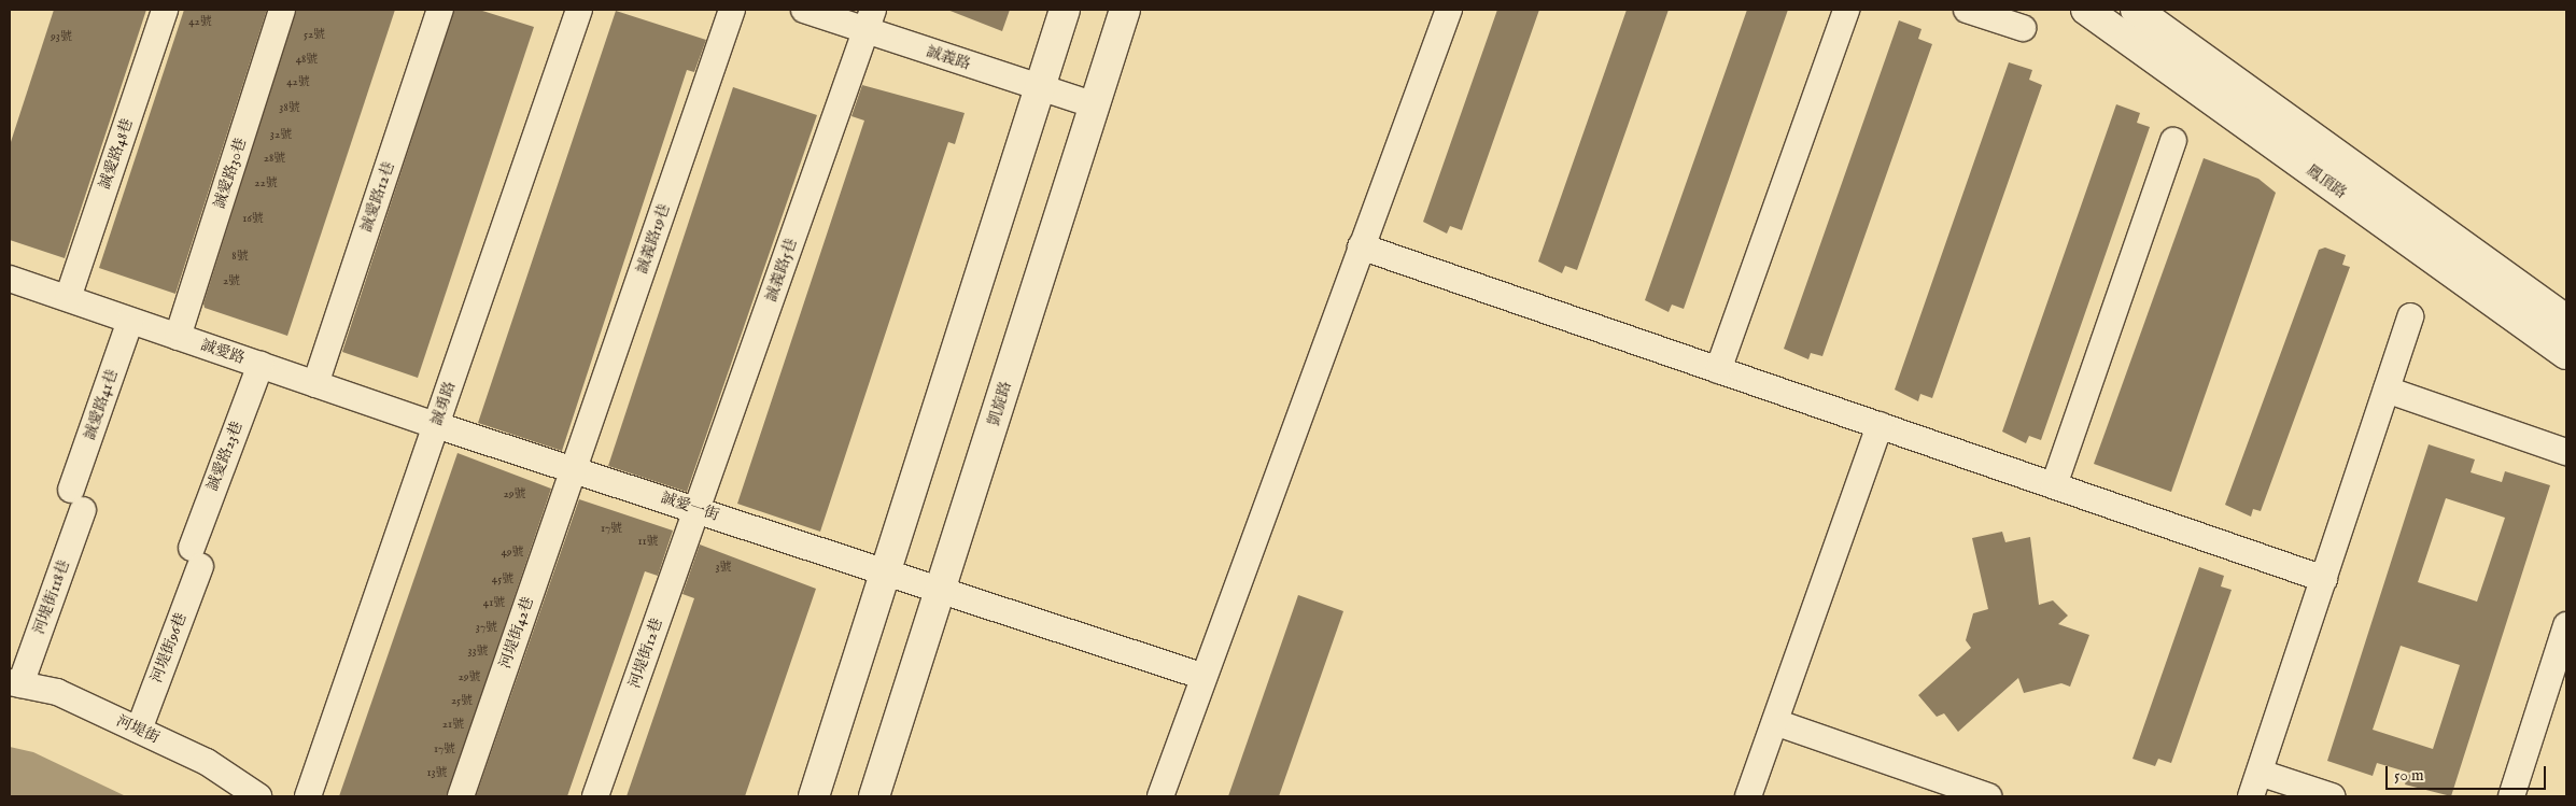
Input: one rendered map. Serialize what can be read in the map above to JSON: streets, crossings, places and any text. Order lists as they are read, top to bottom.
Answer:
{
  "streets": {
    "street": [
      "誠義路",
      "誠愛路48巷",
      "誠愛路30巷",
      "鳳頂路",
      "誠愛路12巷",
      "誠義路19巷",
      "誠義路5巷",
      "誠愛路",
      "誠勇路",
      "凱旋路",
      "誠愛路41巷",
      "誠愛路23巷",
      "誠愛一街",
      "河堤街118巷",
      "河堤街42巷",
      "河堤街96巷",
      "河堤街12巷",
      "河堤街"
    ]
  },
  "crossings": [
    ["誠義路", "誠義路5巷"],
    ["誠義路", "凱旋路"],
    ["誠愛路48巷", "誠愛路"],
    ["誠愛路30巷", "誠愛路"],
    ["誠愛路12巷", "誠愛路"],
    ["誠義路19巷", "誠愛一街"],
    ["誠義路19巷", "河堤街42巷"],
    ["誠義路5巷", "誠愛一街"],
    ["誠義路5巷", "河堤街12巷"],
    ["誠愛路", "誠勇路"],
    ["誠愛路", "誠愛路41巷"],
    ["誠愛路", "誠愛路23巷"],
    ["誠愛路", "誠愛一街"],
    ["誠勇路", "誠愛一街"],
    ["凱旋路", "誠愛一街"],
    ["誠愛路41巷", "河堤街118巷"],
    ["誠愛路23巷", "河堤街96巷"],
    ["誠愛一街", "河堤街42巷"],
    ["誠愛一街", "河堤街12巷"],
    ["河堤街118巷", "河堤街"],
    ["河堤街96巷", "河堤街"]
  ],
  "house_numbers": [
    "42號",
    "52號",
    "93號",
    "48號",
    "42號",
    "38號",
    "32號",
    "28號",
    "22號",
    "16號",
    "8號",
    "2號",
    "29號",
    "17號",
    "11號",
    "49號",
    "3號",
    "45號",
    "41號",
    "37號",
    "33號",
    "29號",
    "25號",
    "21號",
    "17號",
    "13號"
  ],
  "scale_bar": "50 m"
}
